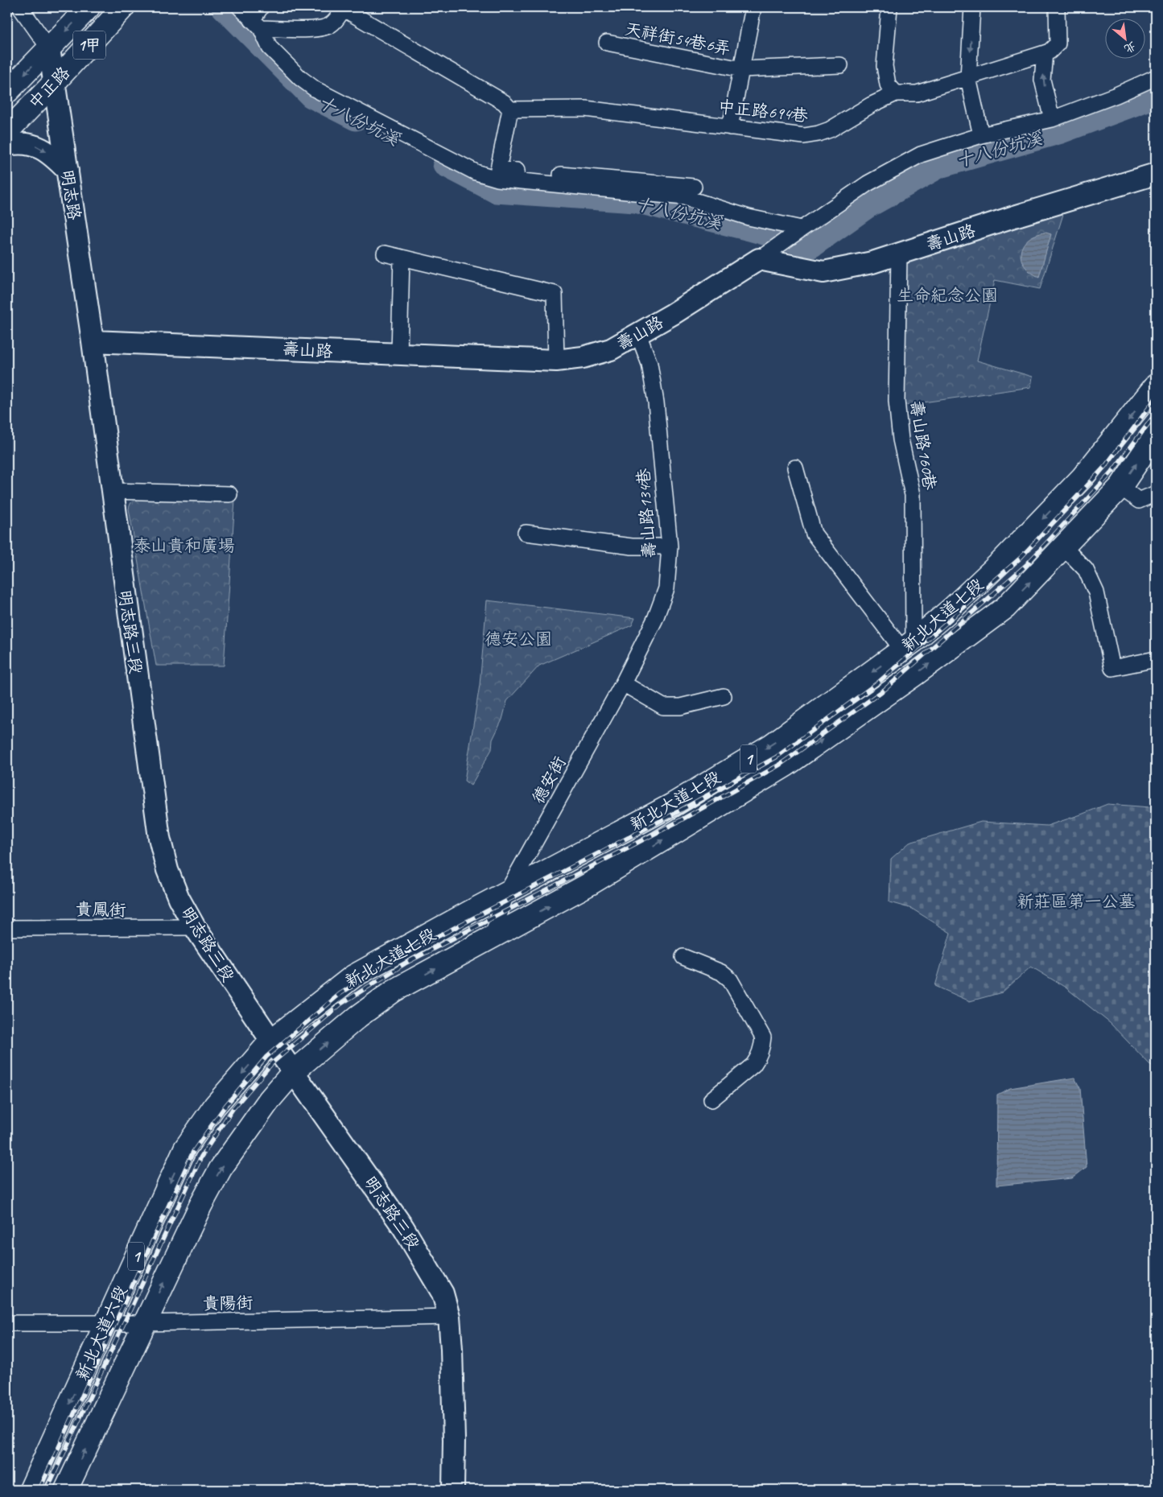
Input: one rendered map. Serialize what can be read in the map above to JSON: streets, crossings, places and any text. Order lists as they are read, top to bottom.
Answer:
{
  "streets": {
    "main road": [
      "1甲",
      "中正路",
      "明志路",
      "壽山路",
      "新北大道七段",
      "明志路三段",
      "1",
      "新北大道六段"
    ],
    "street": [
      "天祥街54巷6弄",
      "中正路694巷",
      "壽山路160巷",
      "壽山路134巷",
      "德安街",
      "貴鳳街",
      "貴陽街"
    ]
  },
  "crossings": [
    ["中正路", "明志路"],
    ["明志路", "壽山路"],
    ["明志路", "明志路三段"],
    ["壽山路", "壽山路160巷"],
    ["壽山路", "壽山路134巷"],
    ["壽山路", "明志路三段"],
    ["壽山路160巷", "新北大道七段"],
    ["壽山路134巷", "德安街"],
    ["新北大道七段", "明志路三段"],
    ["新北大道七段", "德安街"],
    ["新北大道七段", "新北大道六段"],
    ["明志路三段", "貴鳳街"],
    ["明志路三段", "貴陽街"],
    ["明志路三段", "新北大道六段"],
    ["貴陽街", "新北大道六段"]
  ],
  "water": ["十八份坑溪"],
  "parks": [
    "生命紀念公園",
    "泰山貴和廣場",
    "德安公園",
    "新莊區第一公墓"
  ],
  "north": "bottom right"
}
